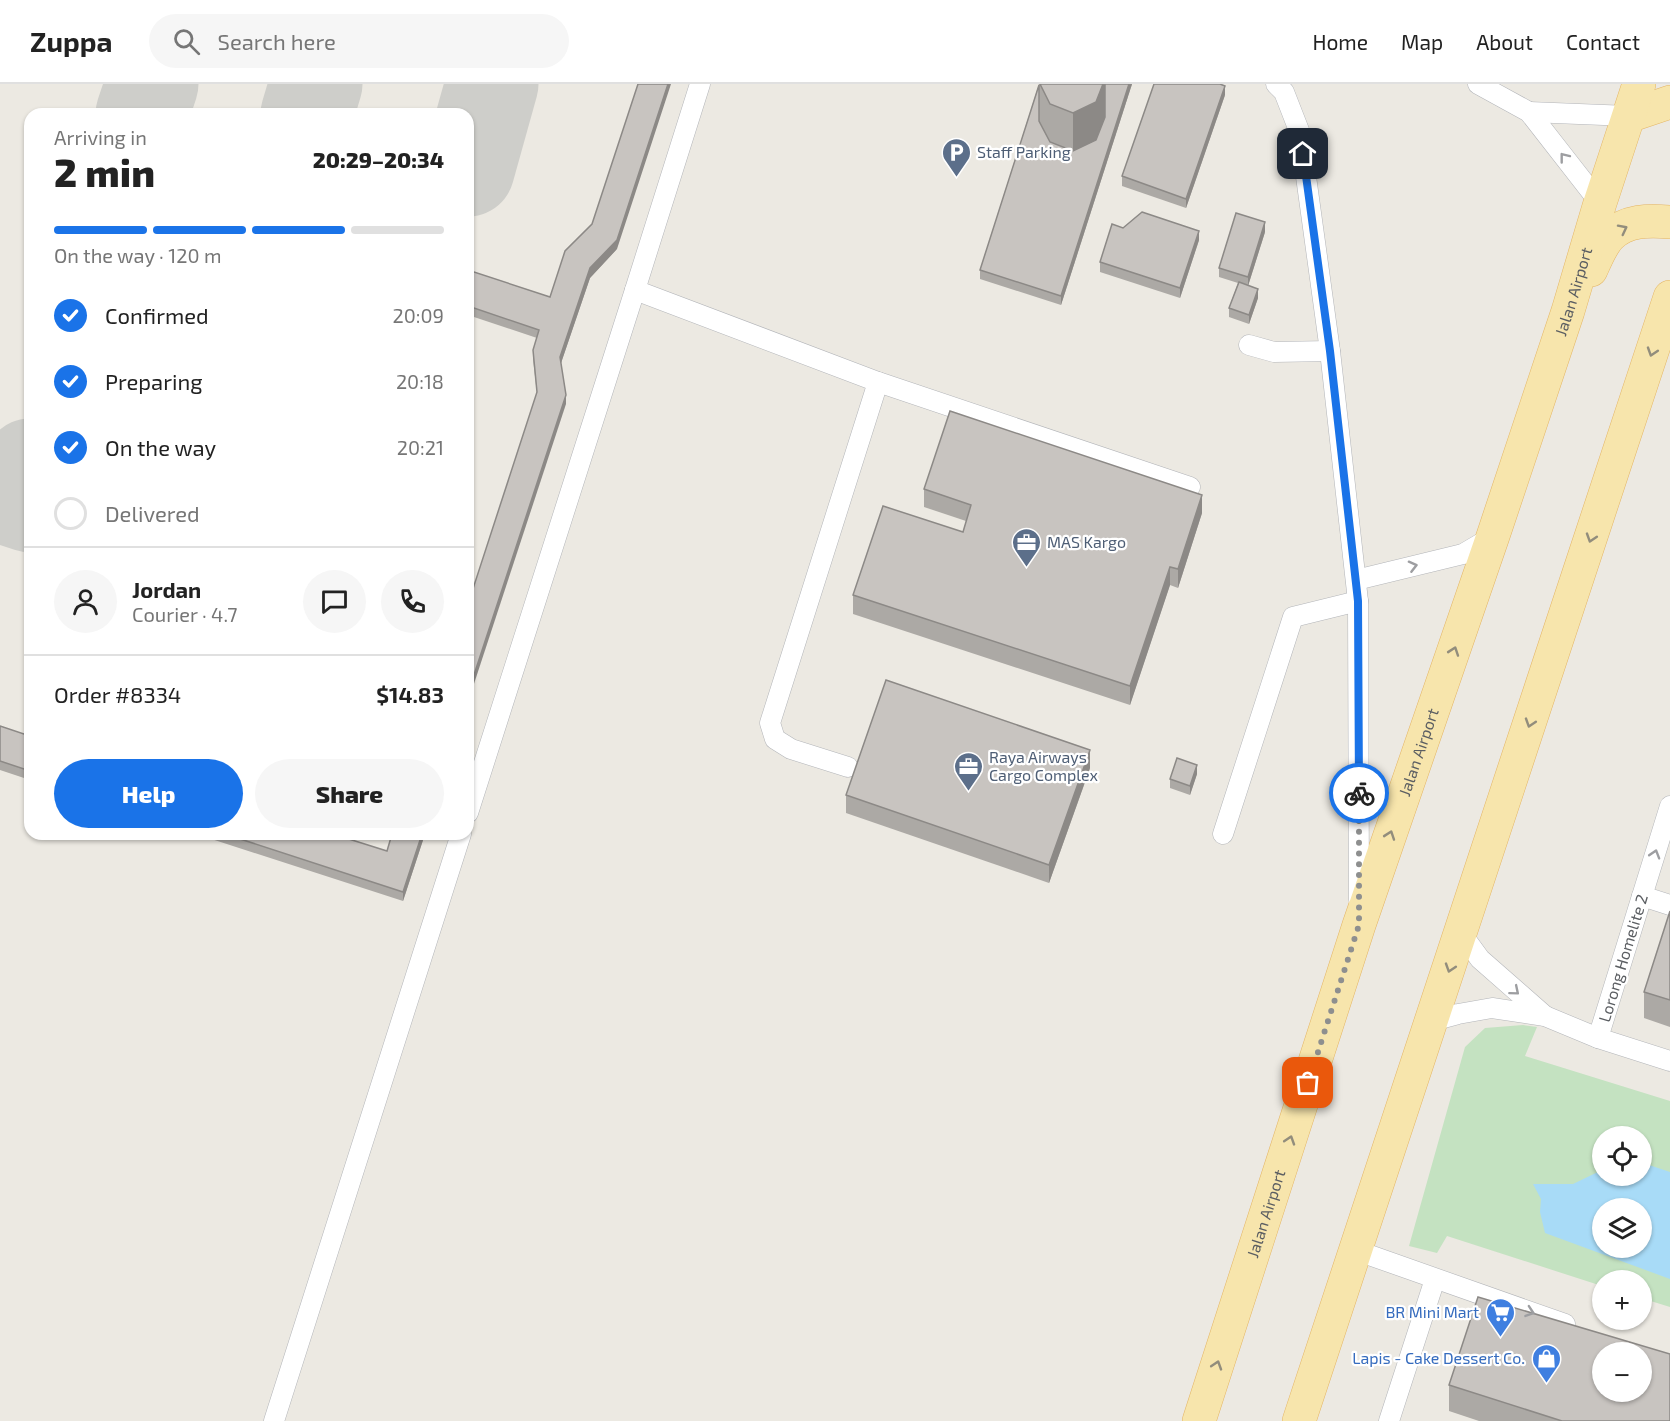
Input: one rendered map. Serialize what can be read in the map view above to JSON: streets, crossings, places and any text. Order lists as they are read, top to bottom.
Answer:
{
  "streets": {
    "main road": ["Jalan Airport"],
    "lane": ["Lorong Homelite 2"]
  },
  "places": {
    "parking": ["Staff Parking"],
    "office": ["MAS Kargo", "Raya Airways Cargo Complex"],
    "supermarket": ["BR Mini Mart"],
    "shop": ["Lapis - Cake Dessert Co."]
  },
  "page": {
    "header": "Zuppa",
    "search": "Search here",
    "nav": [
      "Home",
      "Map",
      "About",
      "Contact"
    ],
    "heading": ["2 min", "Arriving in", "20:29–20:34"],
    "panel": [
      "Jordan",
      "Courier · 4.7",
      "Order #8334",
      "$14.83"
    ],
    "bar": "On the way · 120 m",
    "list": [
      ["Confirmed", "20:09"],
      ["Preparing", "20:18"],
      ["On the way", "20:21"],
      "Delivered"
    ],
    "buttons": ["Help", "Share"],
    "map_buttons": ["+", "−"]
  }
}
